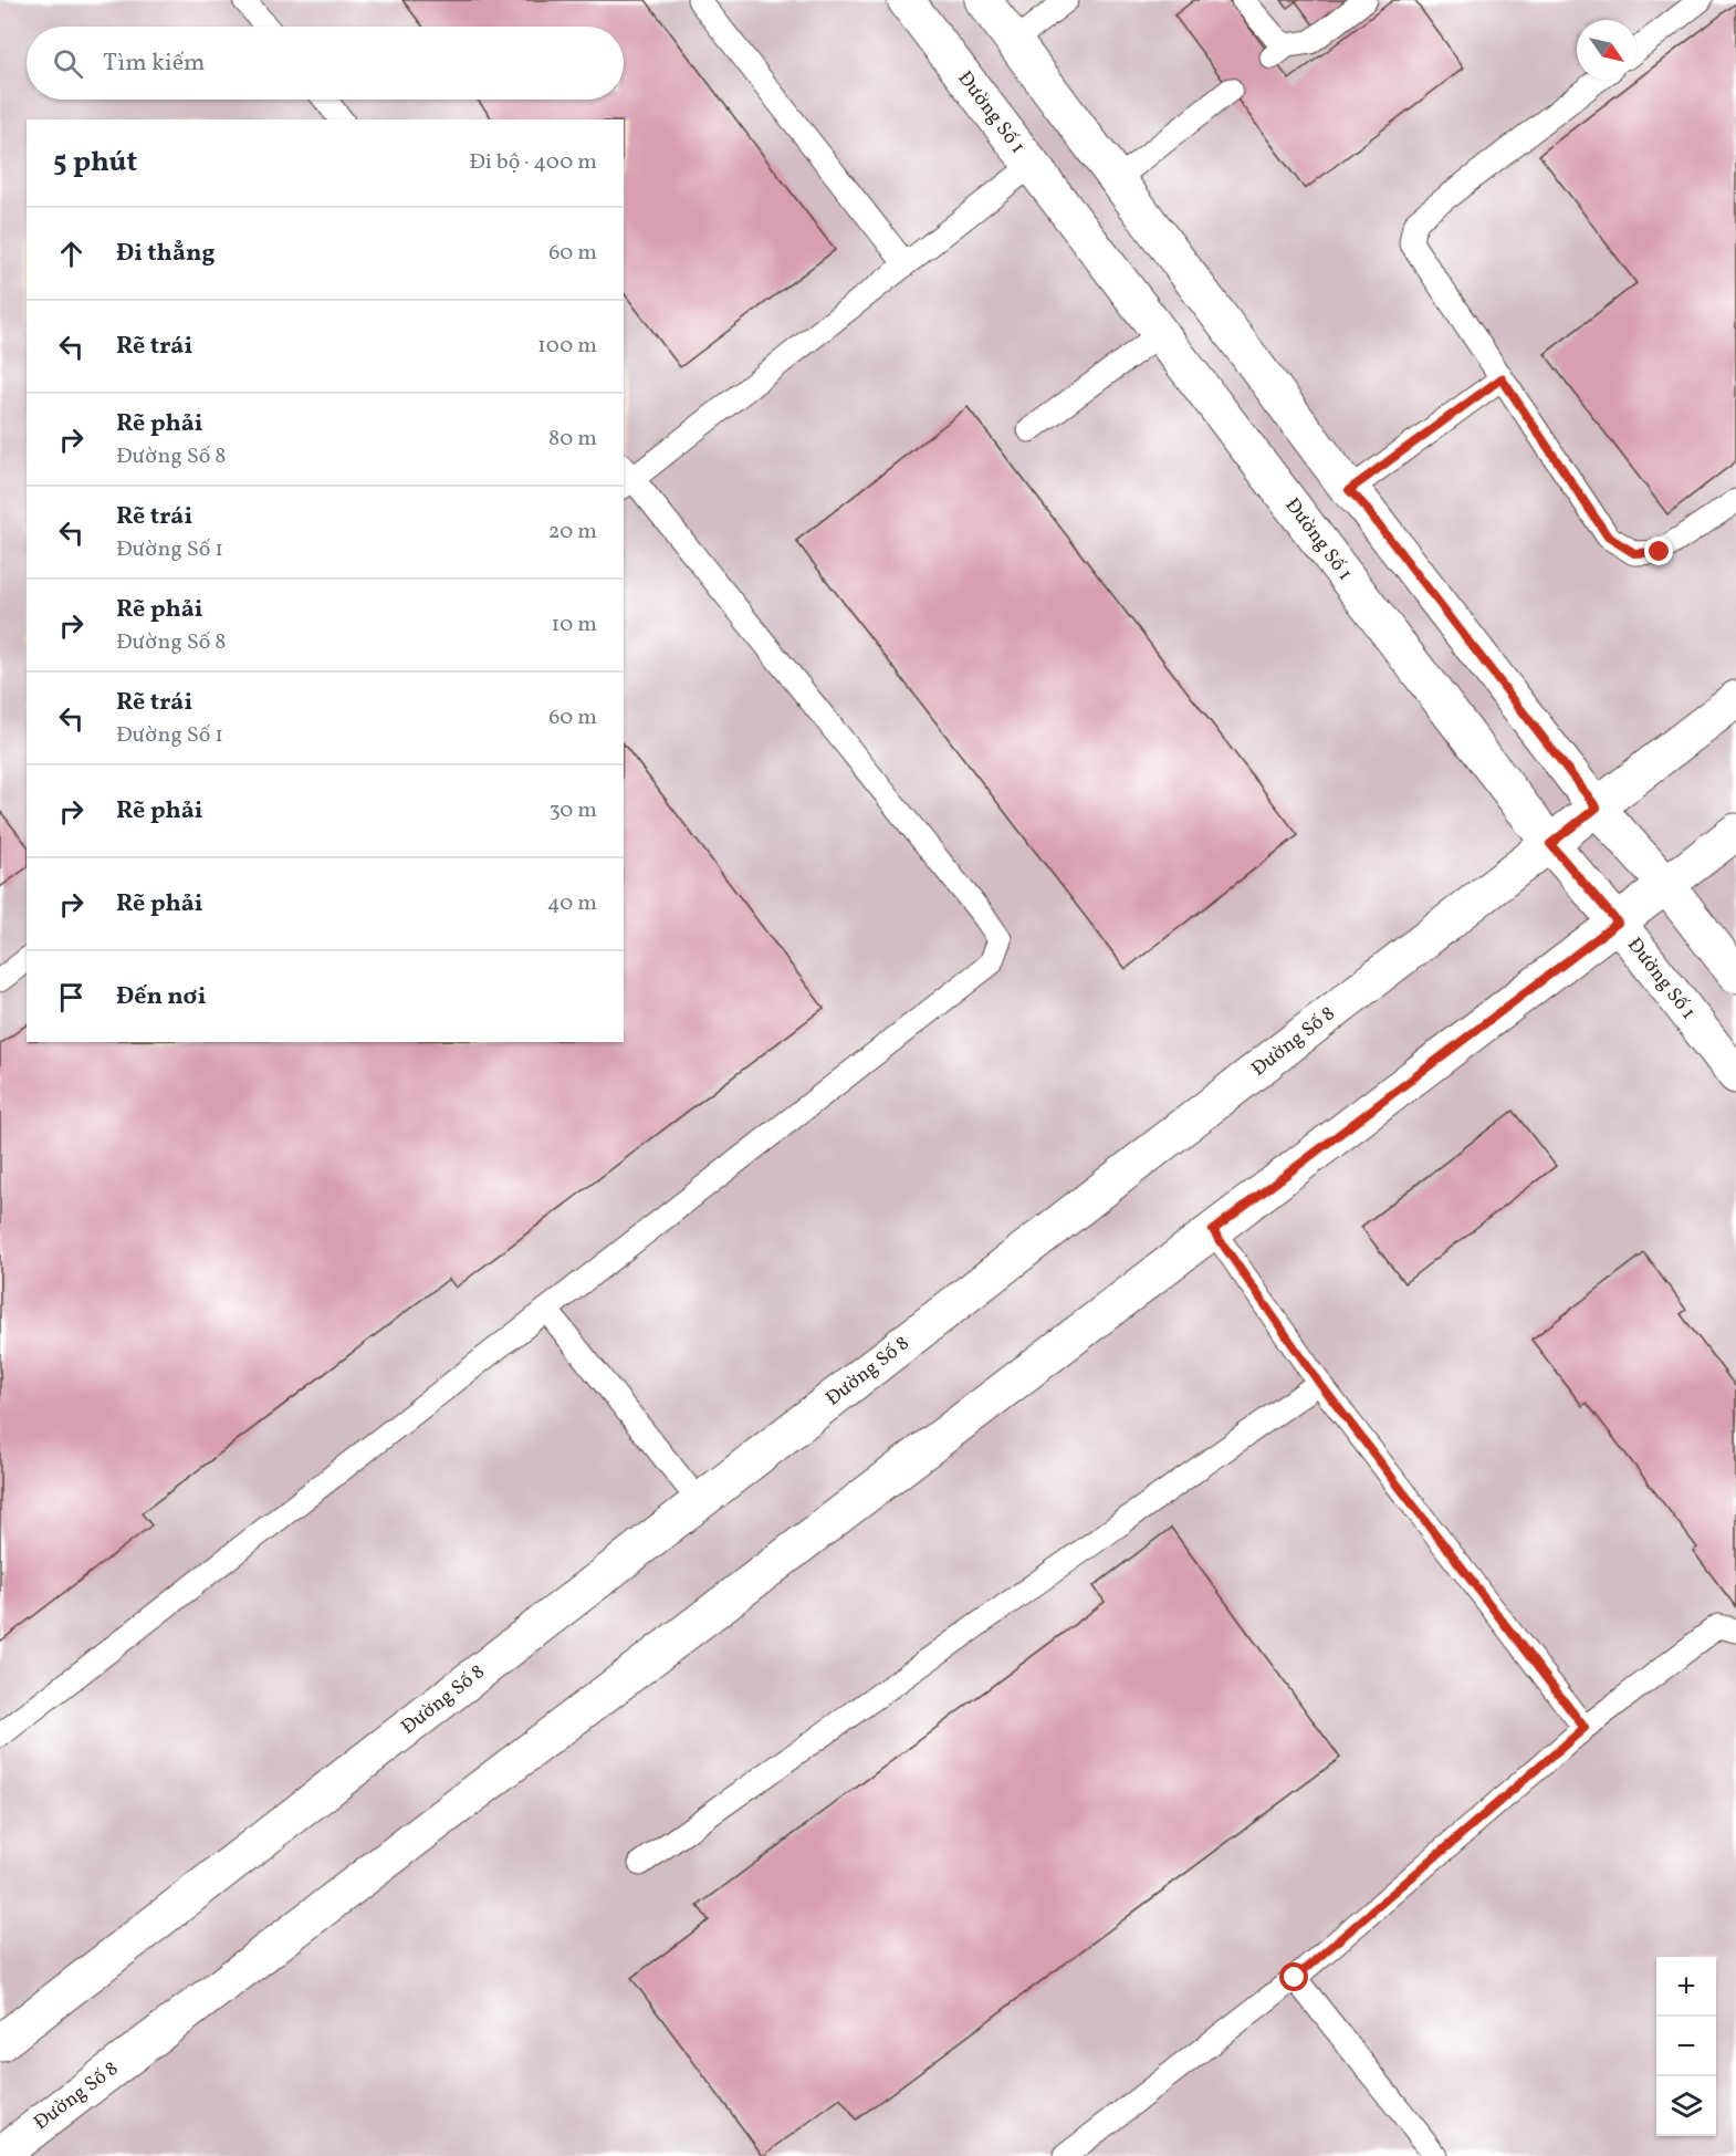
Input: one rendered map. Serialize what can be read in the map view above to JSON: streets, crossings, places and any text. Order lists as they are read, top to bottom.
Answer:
{
  "streets": {
    "street": ["Đường Số 1", "Đường Số 8"]
  },
  "crossings": [
    ["Đường Số 1", "Đường Số 8"]
  ],
  "north": "bottom right",
  "page": {
    "search": "Tìm kiếm",
    "heading": ["5 phút", "Đi bộ · 400 m"],
    "list": [
      ["Đi thẳng", "60 m"],
      ["Rẽ trái", "100 m"],
      ["Rẽ phải", "Đường Số 8", "80 m"],
      ["Rẽ trái", "Đường Số 1", "20 m"],
      ["Rẽ phải", "Đường Số 8", "10 m"],
      ["Rẽ trái", "Đường Số 1", "60 m"],
      ["Rẽ phải", "30 m"],
      ["Rẽ phải", "40 m"],
      "Đến nơi"
    ],
    "map_buttons": ["+", "−"]
  }
}
